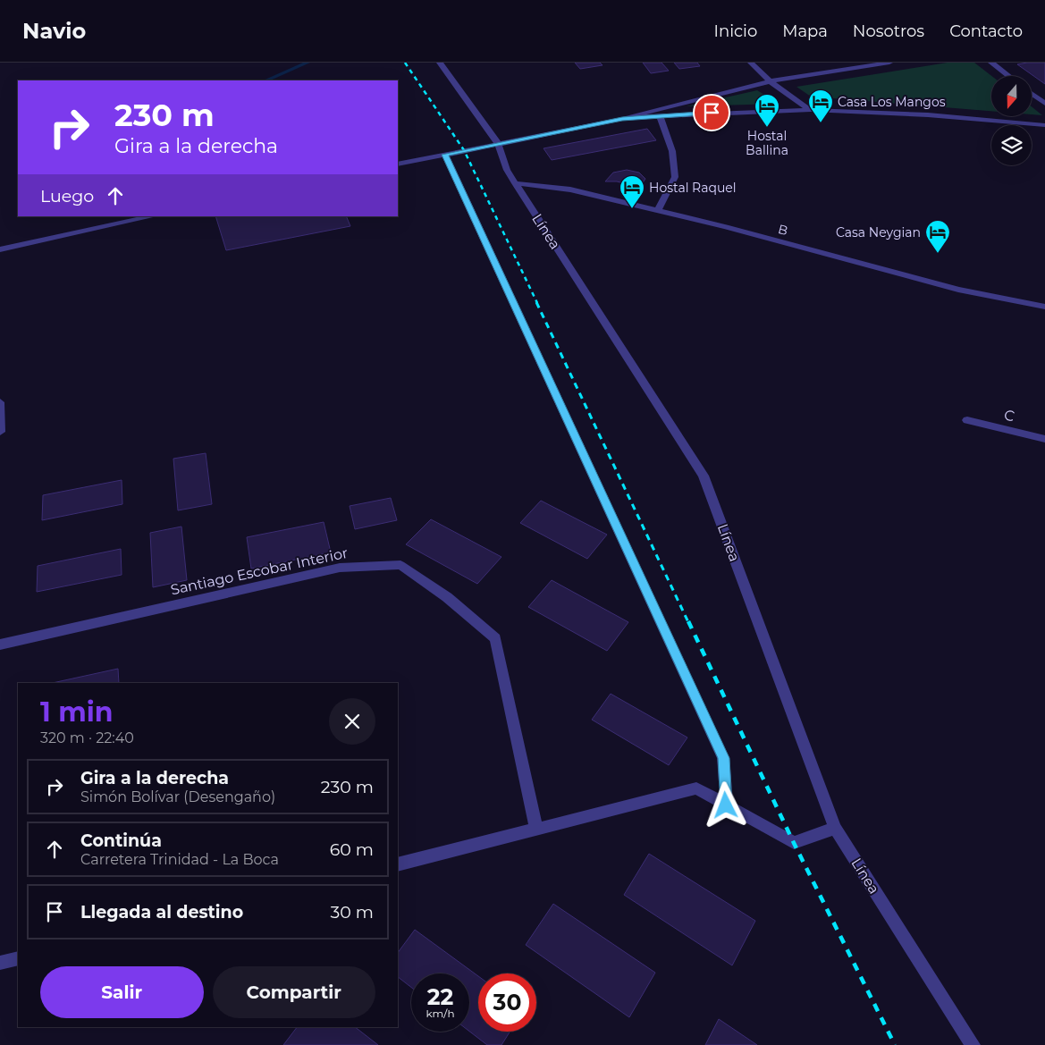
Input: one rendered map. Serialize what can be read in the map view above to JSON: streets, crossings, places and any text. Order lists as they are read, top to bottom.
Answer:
{
  "streets": {
    "street": [
      "B",
      "Línea",
      "C",
      "Santiago Escobar Interior"
    ]
  },
  "crossings": [
    ["B", "Línea"]
  ],
  "places": {
    "hotel": [
      "Casa Los Mangos",
      "Hostal Ballina",
      "Hostal Raquel",
      "Casa Neygian"
    ]
  },
  "north": "bottom",
  "page": {
    "header": "Navio",
    "nav": [
      "Inicio",
      "Mapa",
      "Nosotros",
      "Contacto"
    ],
    "turn": ["230 m", "Gira a la derecha"],
    "then": "Luego",
    "heading": ["1 min", "320 m · 22:40"],
    "list": [
      {
        "name": "Gira a la derecha",
        "note": "Simón Bolívar (Desengaño)",
        "value": "230 m"
      },
      {
        "name": "Continúa",
        "note": "Carretera Trinidad - La Boca",
        "value": "60 m"
      },
      {
        "name": "Llegada al destino",
        "value": "30 m"
      }
    ],
    "buttons": ["Salir", "Compartir"],
    "speed": "22 km/h",
    "limit": "30"
  }
}
